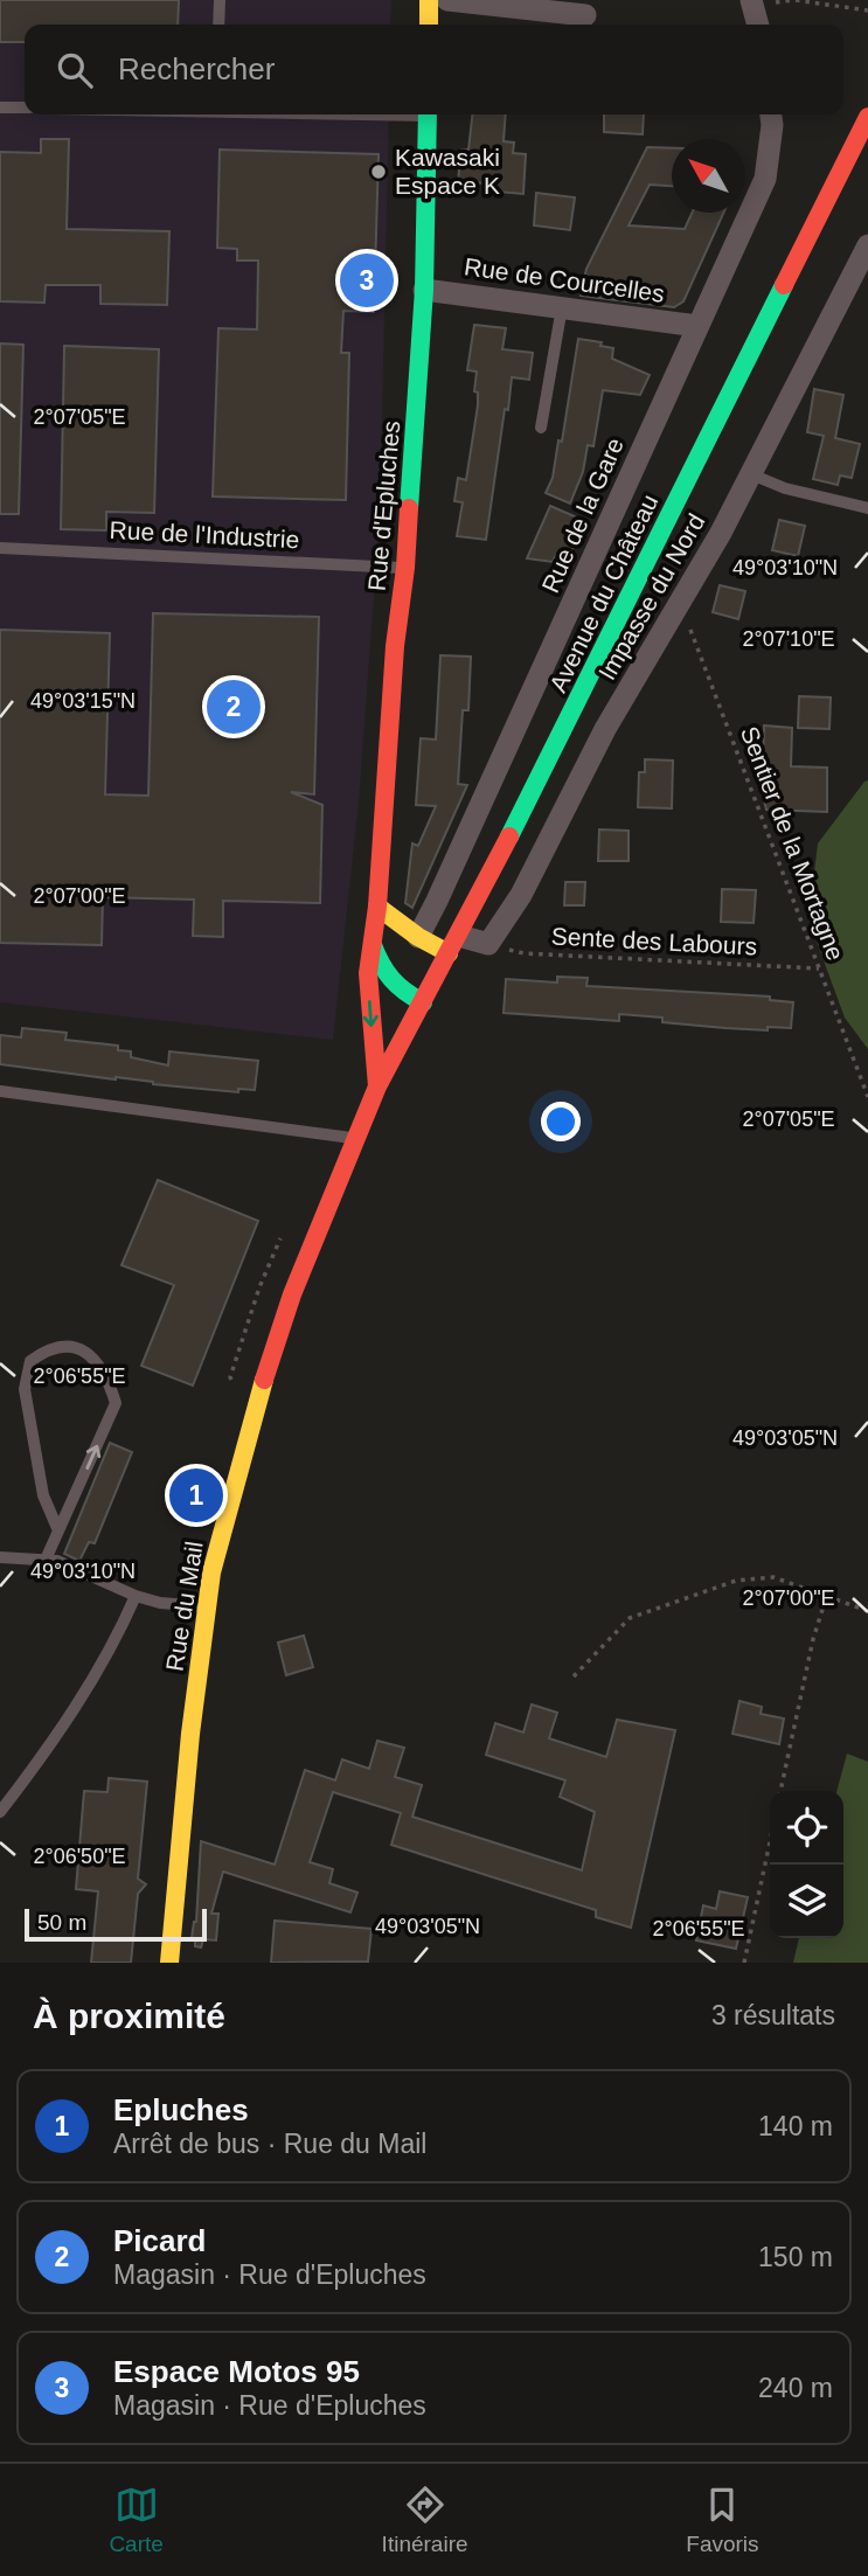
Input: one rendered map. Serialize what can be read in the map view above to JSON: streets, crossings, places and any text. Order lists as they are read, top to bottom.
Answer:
{
  "streets": {
    "main road": ["Rue d'Epluches", "Avenue du Château", "Rue du Mail"],
    "street": ["Rue de Courcelles", "Rue de la Gare", "Impasse du Nord"],
    "lane": ["Rue de l'Industrie"],
    "path": ["Sentier de la Mortagne", "Sente des Labours"]
  },
  "crossings": [
    ["Rue de Courcelles", "Rue d'Epluches"],
    ["Rue de Courcelles", "Rue de la Gare"],
    ["Rue d'Epluches", "Rue de l'Industrie"],
    ["Rue d'Epluches", "Avenue du Château"],
    ["Rue d'Epluches", "Rue du Mail"],
    ["Avenue du Château", "Rue du Mail"],
    ["Impasse du Nord", "Sentier de la Mortagne"],
    ["Impasse du Nord", "Sente des Labours"],
    ["Sentier de la Mortagne", "Sente des Labours"]
  ],
  "places": ["Kawasaki Espace K"],
  "scale_bar": "50 m",
  "north": "top left",
  "page": {
    "search": "Rechercher",
    "pins": ["3", "2", "1"],
    "scale": "50 m",
    "heading": ["À proximité", "3 résultats"],
    "list": [
      {
        "mark": "1",
        "name": "Epluches",
        "note": "Arrêt de bus · Rue du Mail",
        "value": "140 m"
      },
      {
        "mark": "2",
        "name": "Picard",
        "note": "Magasin · Rue d'Epluches",
        "value": "150 m"
      },
      {
        "mark": "3",
        "name": "Espace Motos 95",
        "note": "Magasin · Rue d'Epluches",
        "value": "240 m"
      }
    ],
    "nav": ["Carte", "Itinéraire", "Favoris"]
  },
  "coordinates": [
    "2°07'05\"E",
    "49°03'10\"N",
    "2°07'10\"E",
    "49°03'15\"N",
    "2°07'00\"E",
    "2°06'55\"E",
    "49°03'05\"N",
    "2°06'50\"E"
  ]
}
